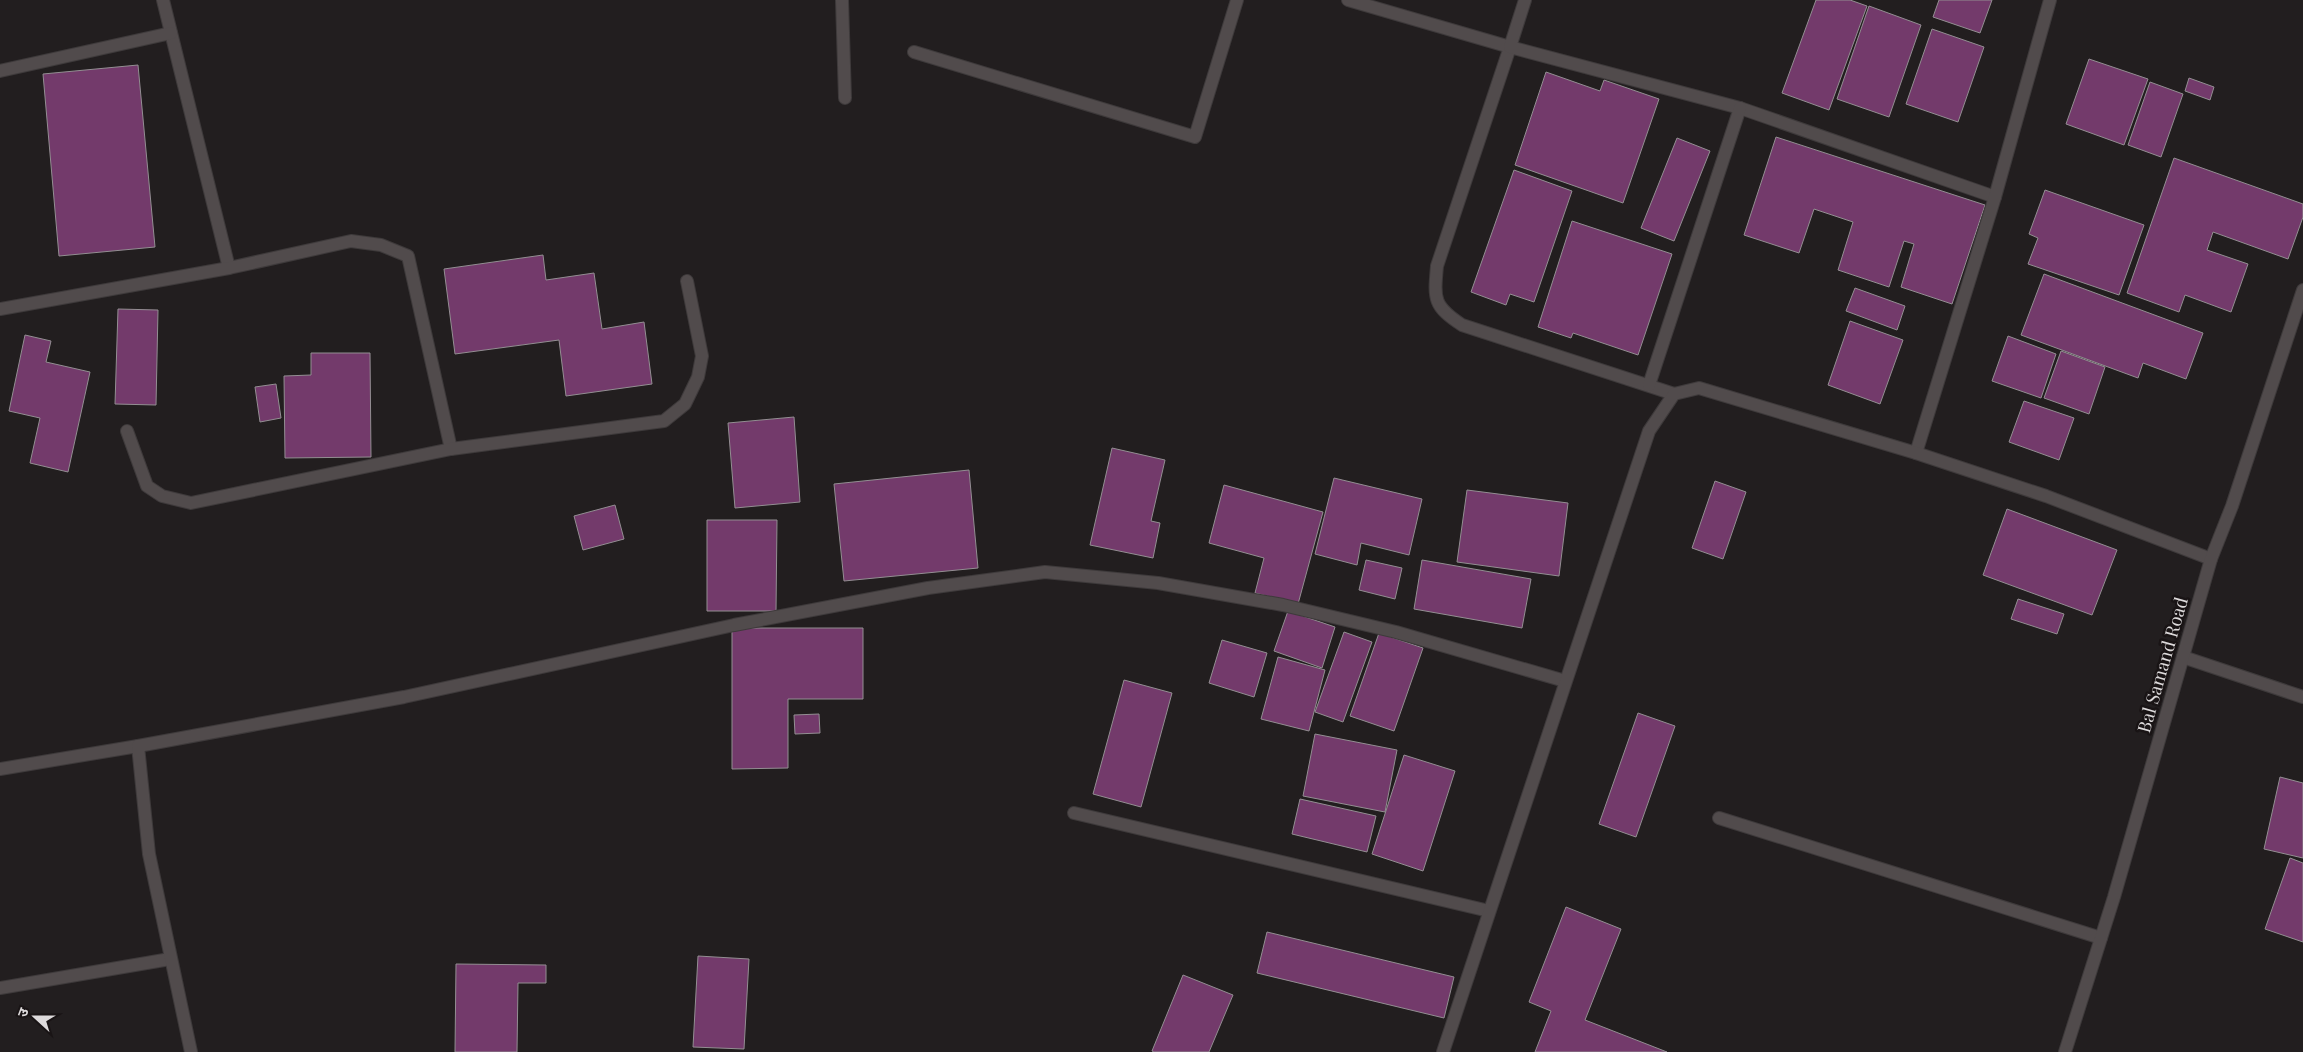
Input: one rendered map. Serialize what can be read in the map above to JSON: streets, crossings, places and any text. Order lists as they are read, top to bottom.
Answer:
{
  "streets": {
    "street": ["Bal Samand Road"]
  },
  "north": "left"
}
